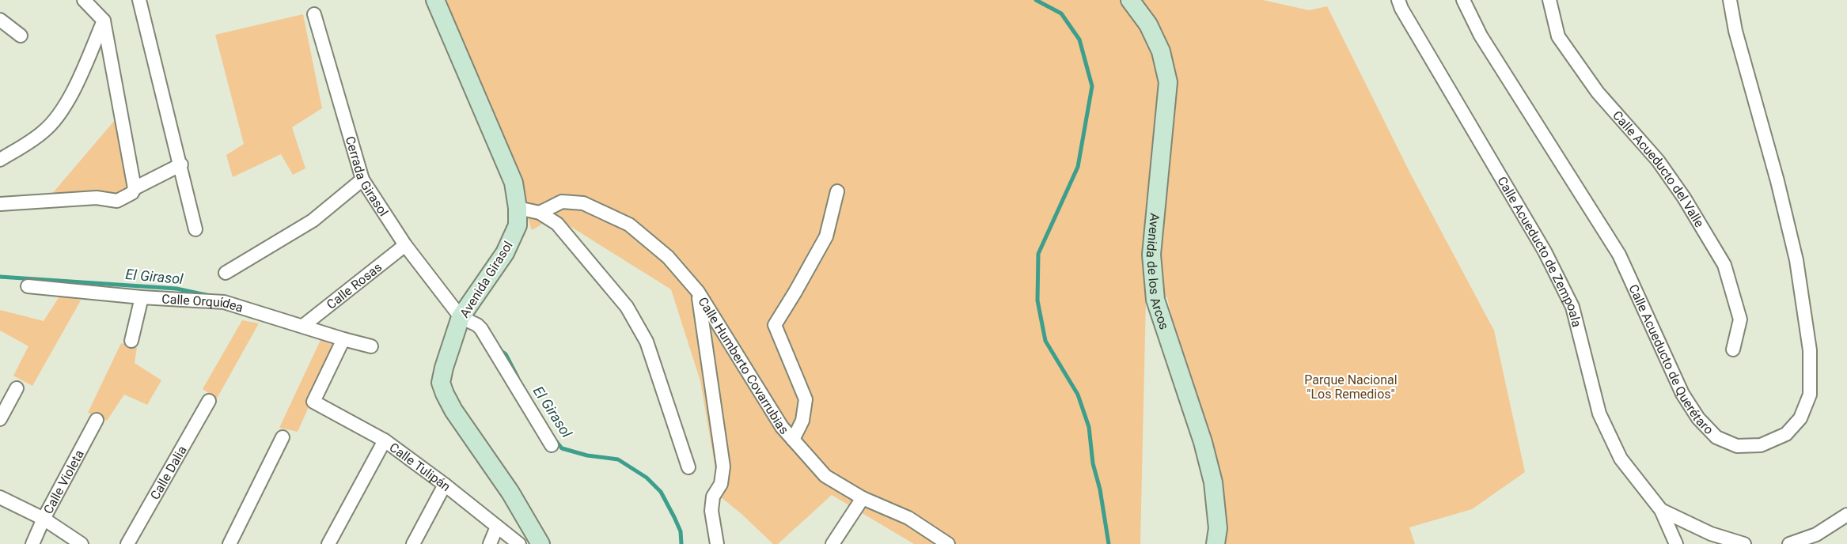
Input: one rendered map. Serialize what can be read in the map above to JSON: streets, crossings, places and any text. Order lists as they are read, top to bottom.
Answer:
{
  "streets": {
    "street": [
      "Calle Acueducto del Valle",
      "Cerrada Girasol",
      "Calle Acueducto de Zempoala",
      "Avenida de los Arcos",
      "Avenida Girasol",
      "Calle Rosas",
      "Calle Orquídea",
      "Calle Acueducto de Querétaro",
      "Calle Humberto Covarrubias",
      "Calle Tulipán",
      "Calle Dalia",
      "Calle Violeta"
    ]
  },
  "crossings": [
    ["Cerrada Girasol", "Avenida Girasol"],
    ["Cerrada Girasol", "Calle Rosas"],
    ["Calle Rosas", "Calle Orquídea"],
    ["Calle Orquídea", "Calle Tulipán"]
  ],
  "water": ["El Girasol"],
  "parks": ["Parque Nacional \"Los Remedios\""]
}
